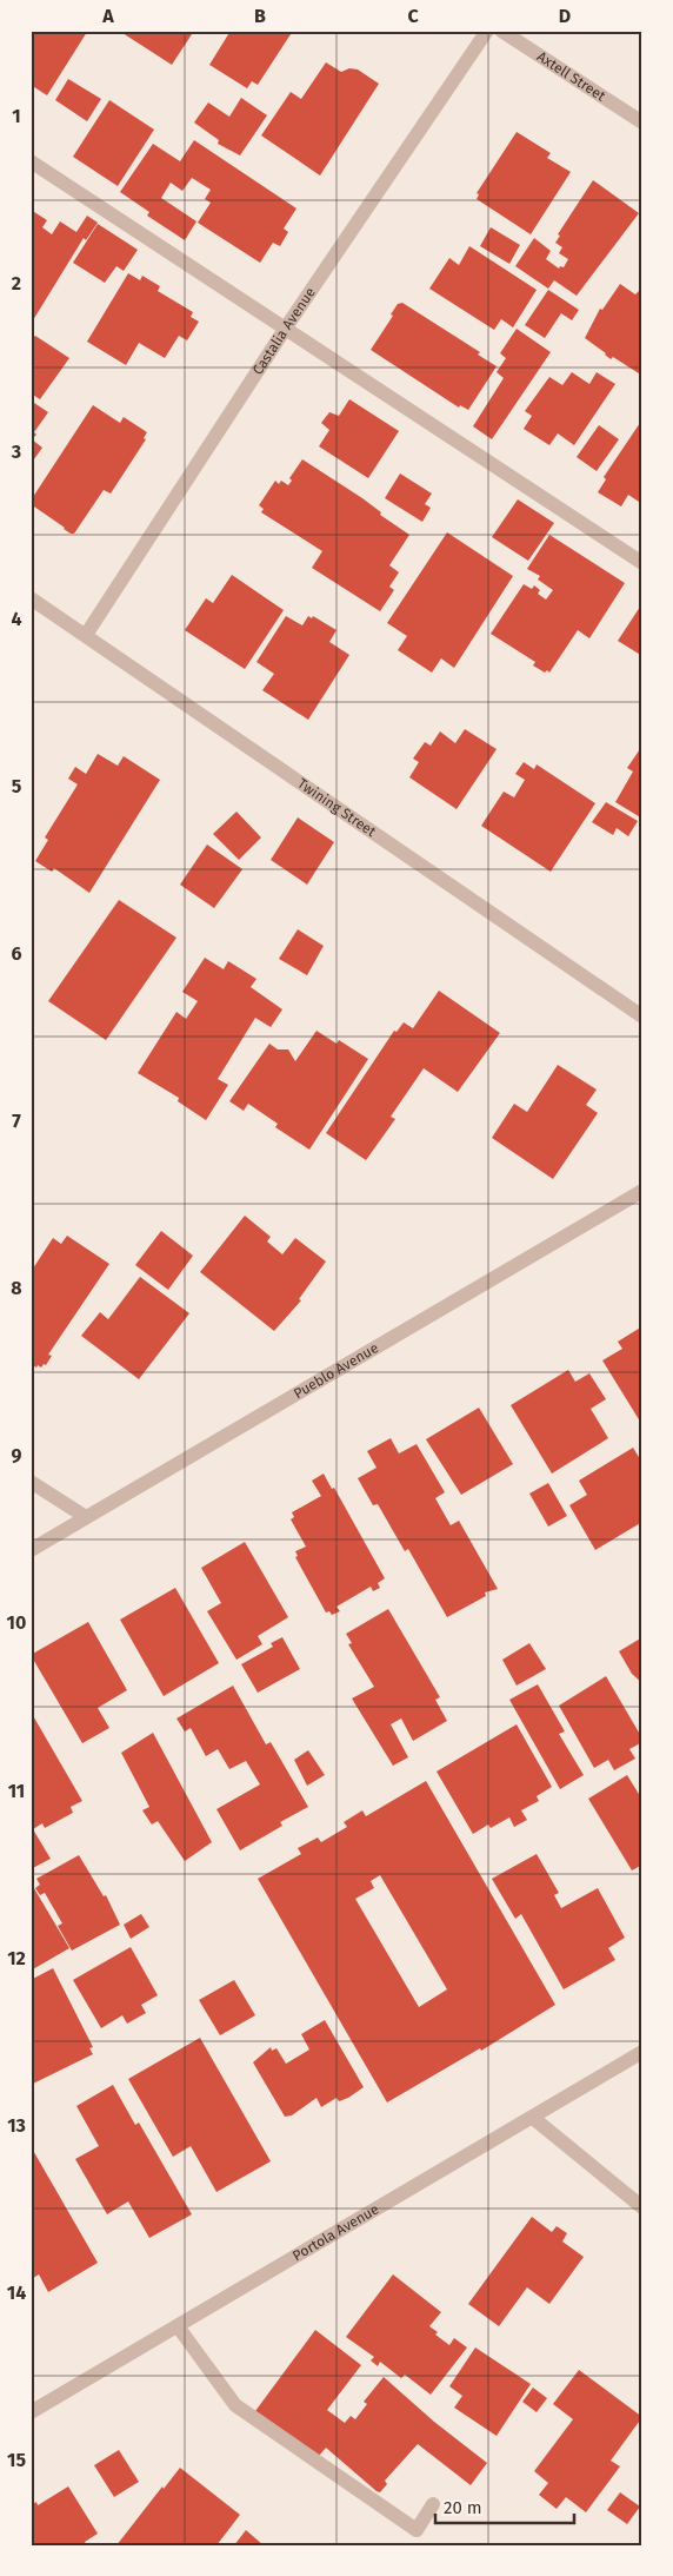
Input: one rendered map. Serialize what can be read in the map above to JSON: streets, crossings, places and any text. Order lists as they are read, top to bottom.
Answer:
{
  "streets": {
    "street": [
      "Axtell Street",
      "Castalia Avenue",
      "Twining Street",
      "Pueblo Avenue",
      "Portola Avenue"
    ]
  },
  "crossings": [
    ["Castalia Avenue", "Twining Street"]
  ],
  "scale_bar": "20 m",
  "grid": {
    "columns": [
      "A",
      "B",
      "C",
      "D"
    ],
    "rows": [
      "1",
      "2",
      "3",
      "4",
      "5",
      "6",
      "7",
      "8",
      "9",
      "10",
      "11",
      "12",
      "13",
      "14",
      "15"
    ]
  }
}
